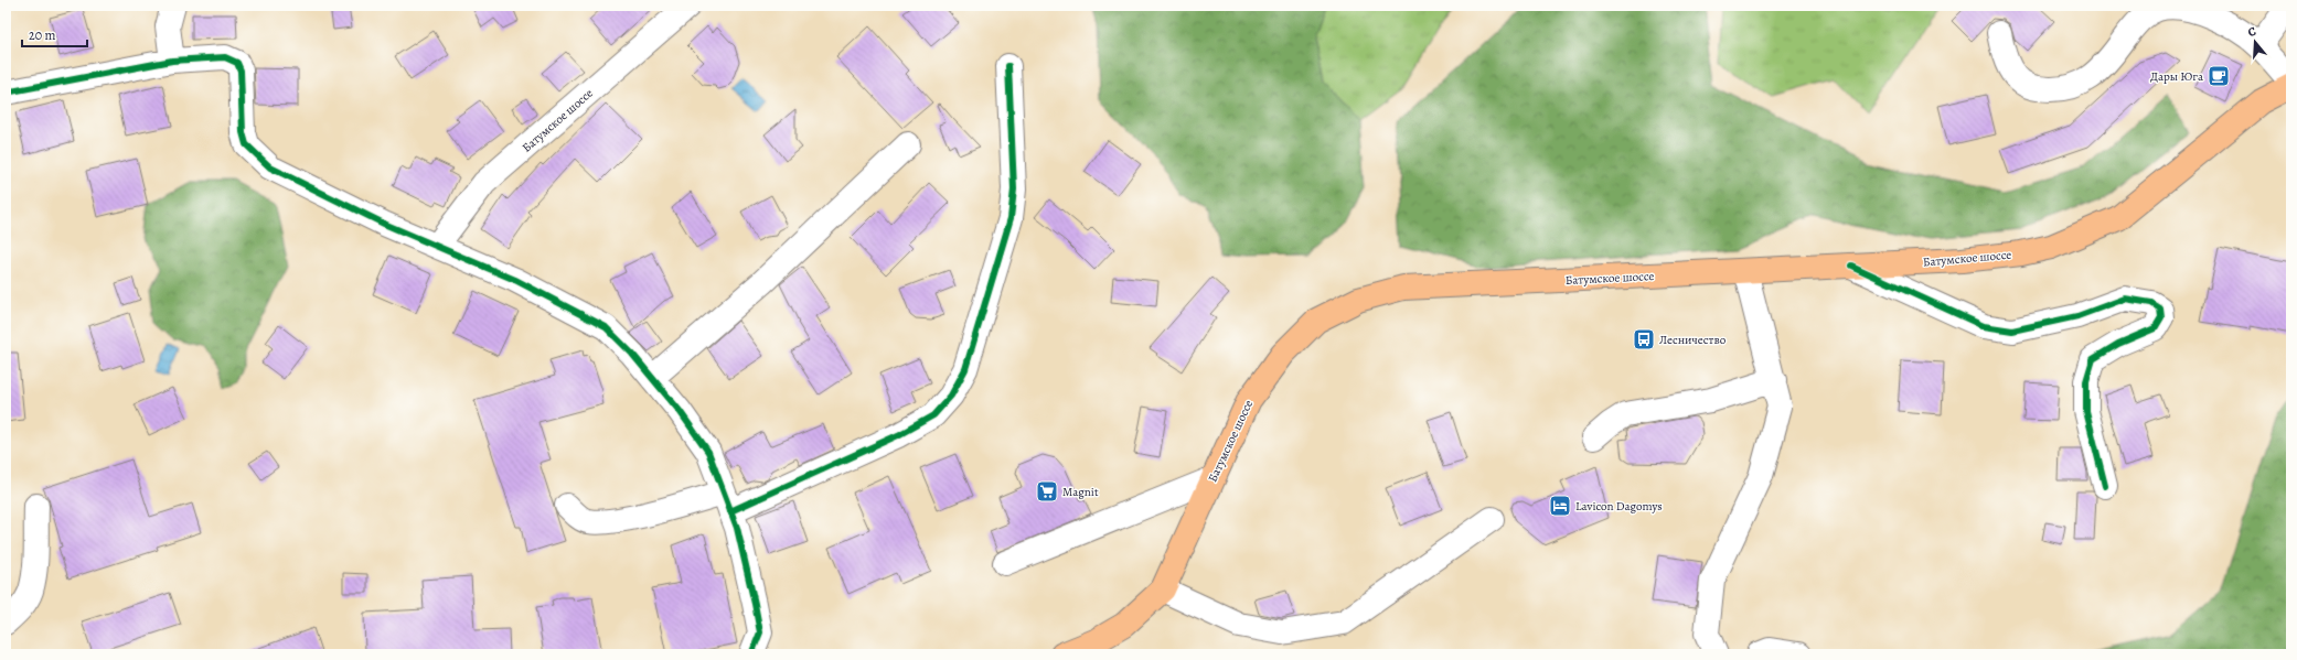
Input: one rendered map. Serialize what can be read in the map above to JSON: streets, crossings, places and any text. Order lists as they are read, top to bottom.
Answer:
{
  "streets": {
    "highway": ["Батумское шоссе"]
  },
  "places": {
    "cafe": ["Дары Юга"],
    "bus stop": ["Лесничество"],
    "supermarket": ["Magnit"],
    "hotel": ["Lavicon Dagomys"]
  },
  "scale_bar": "20 m",
  "north": "top"
}
